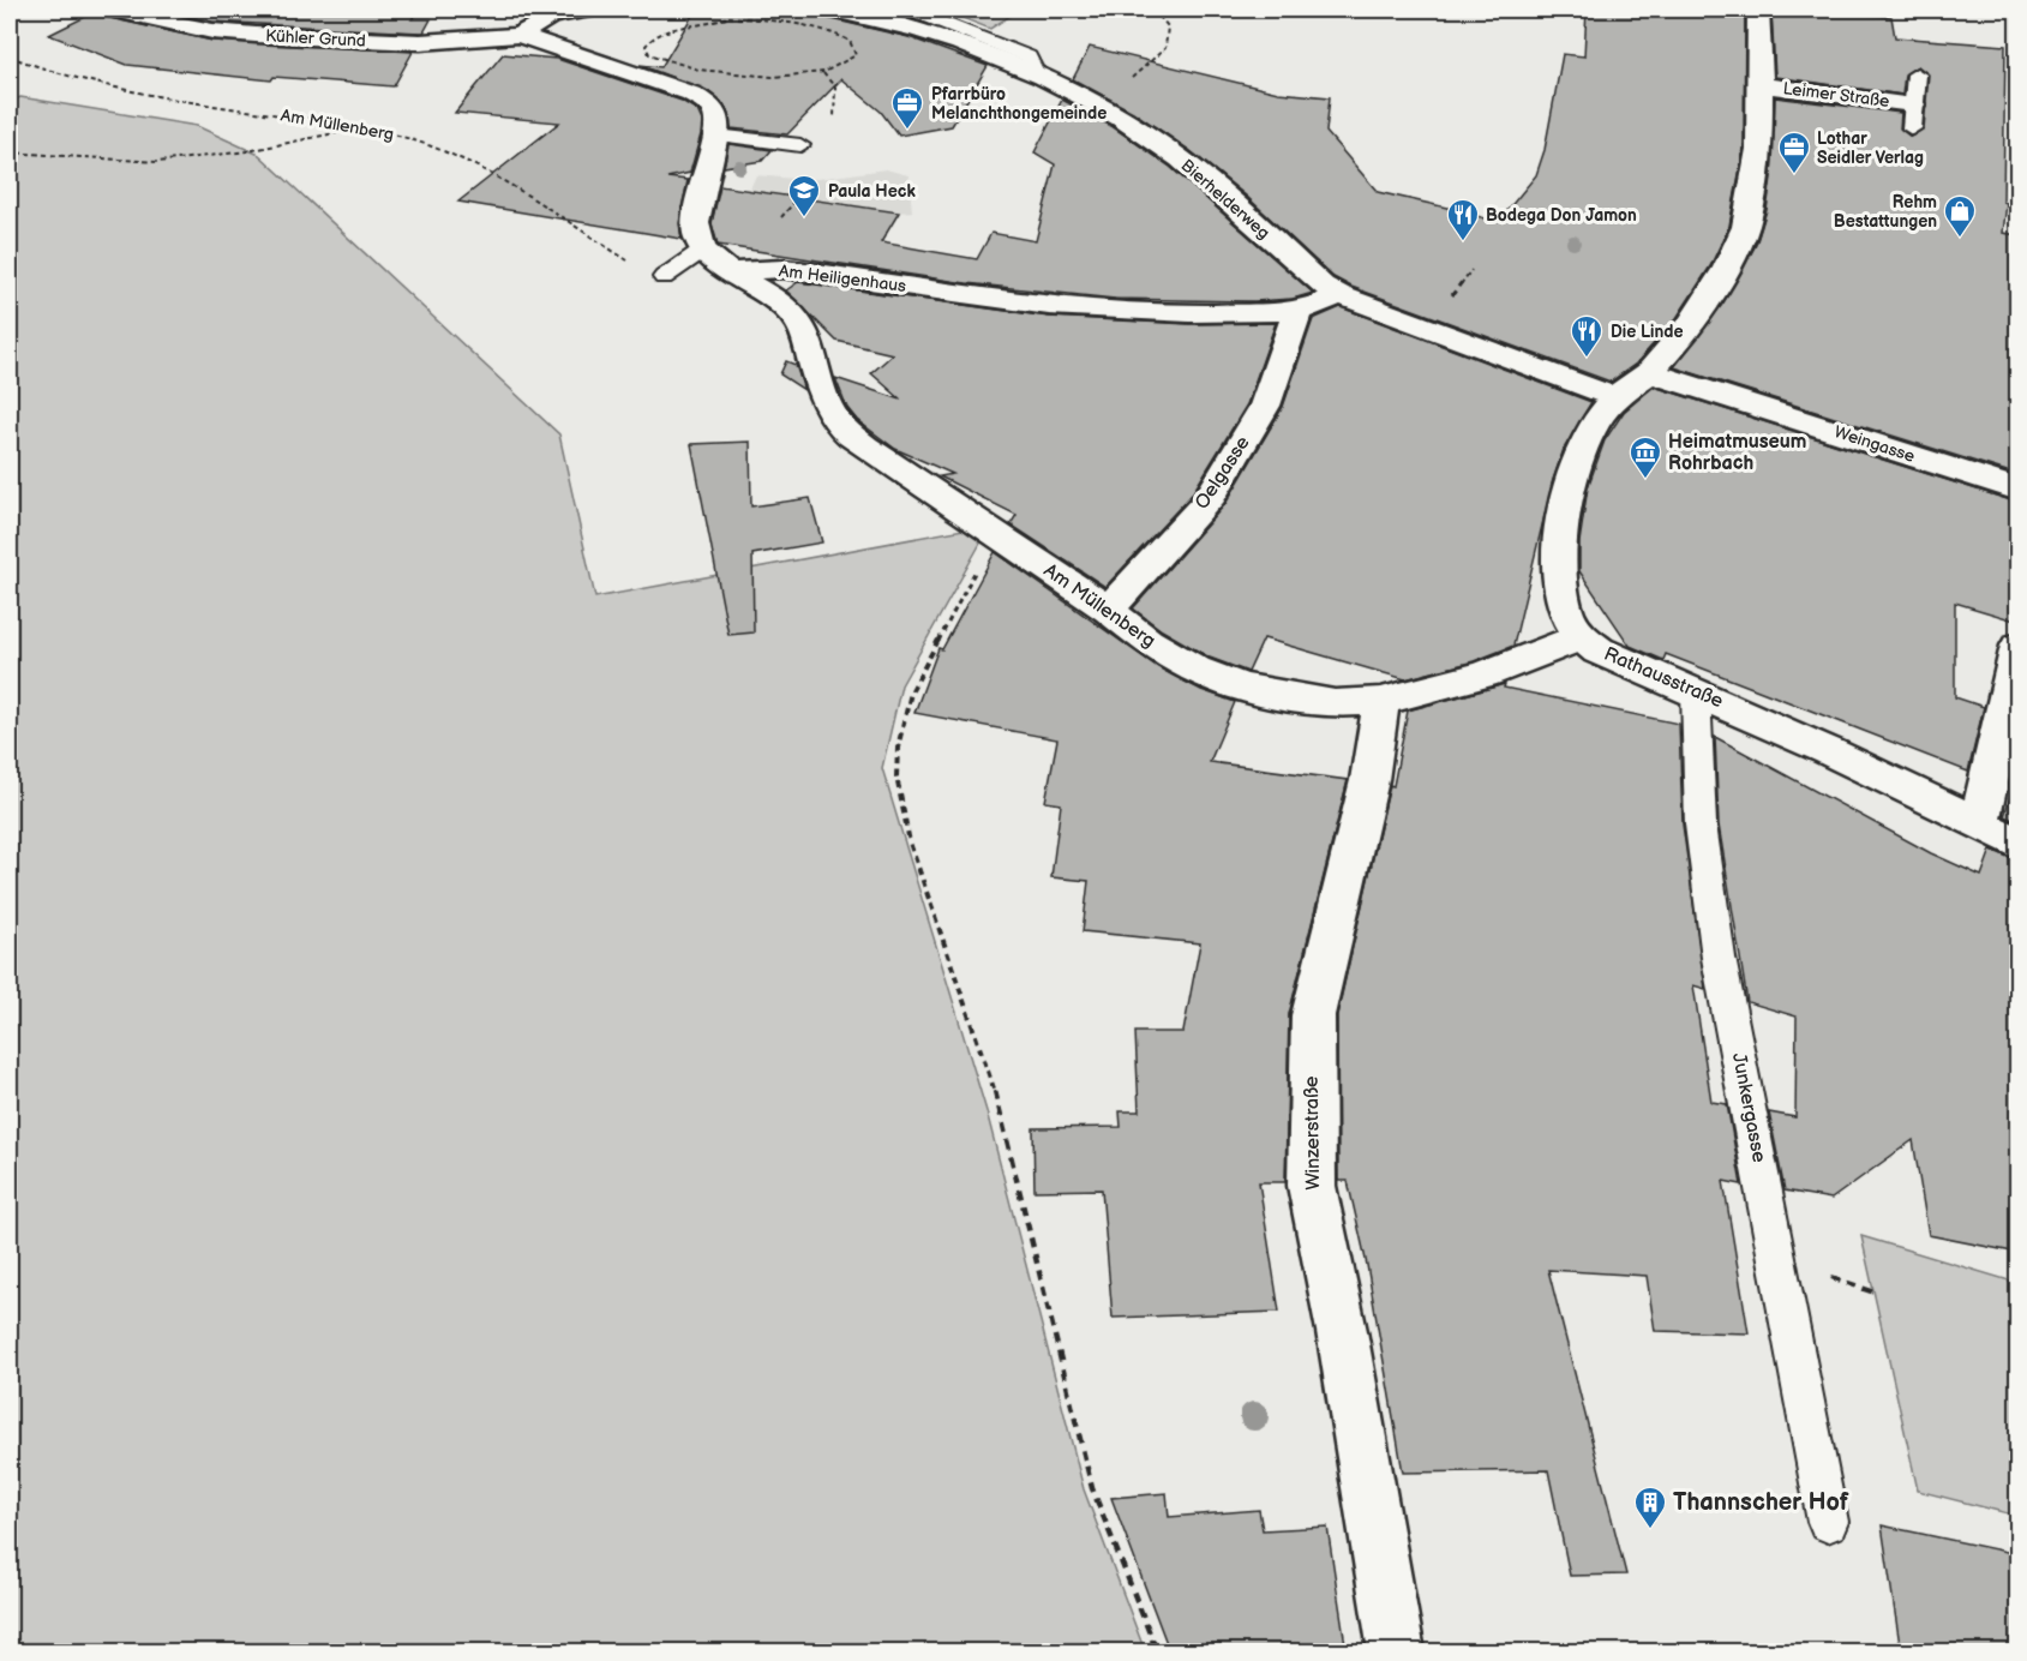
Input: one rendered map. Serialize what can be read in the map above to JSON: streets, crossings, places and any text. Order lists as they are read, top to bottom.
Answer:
{
  "streets": {
    "street": [
      "Kühler Grund",
      "Leimer Straße",
      "Am Müllenberg",
      "Bierhelderweg",
      "Am Heiligenhaus",
      "Weingasse",
      "Oelgasse",
      "Rathausstraße",
      "Winzerstraße"
    ],
    "lane": ["Junkergasse"]
  },
  "crossings": [
    ["Leimer Straße", "Weingasse"],
    ["Leimer Straße", "Rathausstraße"],
    ["Am Müllenberg", "Am Heiligenhaus"],
    ["Am Müllenberg", "Oelgasse"],
    ["Am Müllenberg", "Rathausstraße"],
    ["Am Müllenberg", "Winzerstraße"],
    ["Bierhelderweg", "Am Heiligenhaus"],
    ["Bierhelderweg", "Rathausstraße"],
    ["Am Heiligenhaus", "Oelgasse"],
    ["Weingasse", "Rathausstraße"],
    ["Rathausstraße", "Junkergasse"]
  ],
  "places": {
    "office": ["Pfarrbüro Melanchthongemeinde", "Lothar Seidler Verlag"],
    "school or university": ["Paula Heck"],
    "shop": ["Rehm Bestattungen"],
    "restaurant": ["Bodega Don Jamon", "Die Linde"],
    "museum": ["Heimatmuseum Rohrbach"],
    "building": ["Thannscher Hof"]
  }
}
